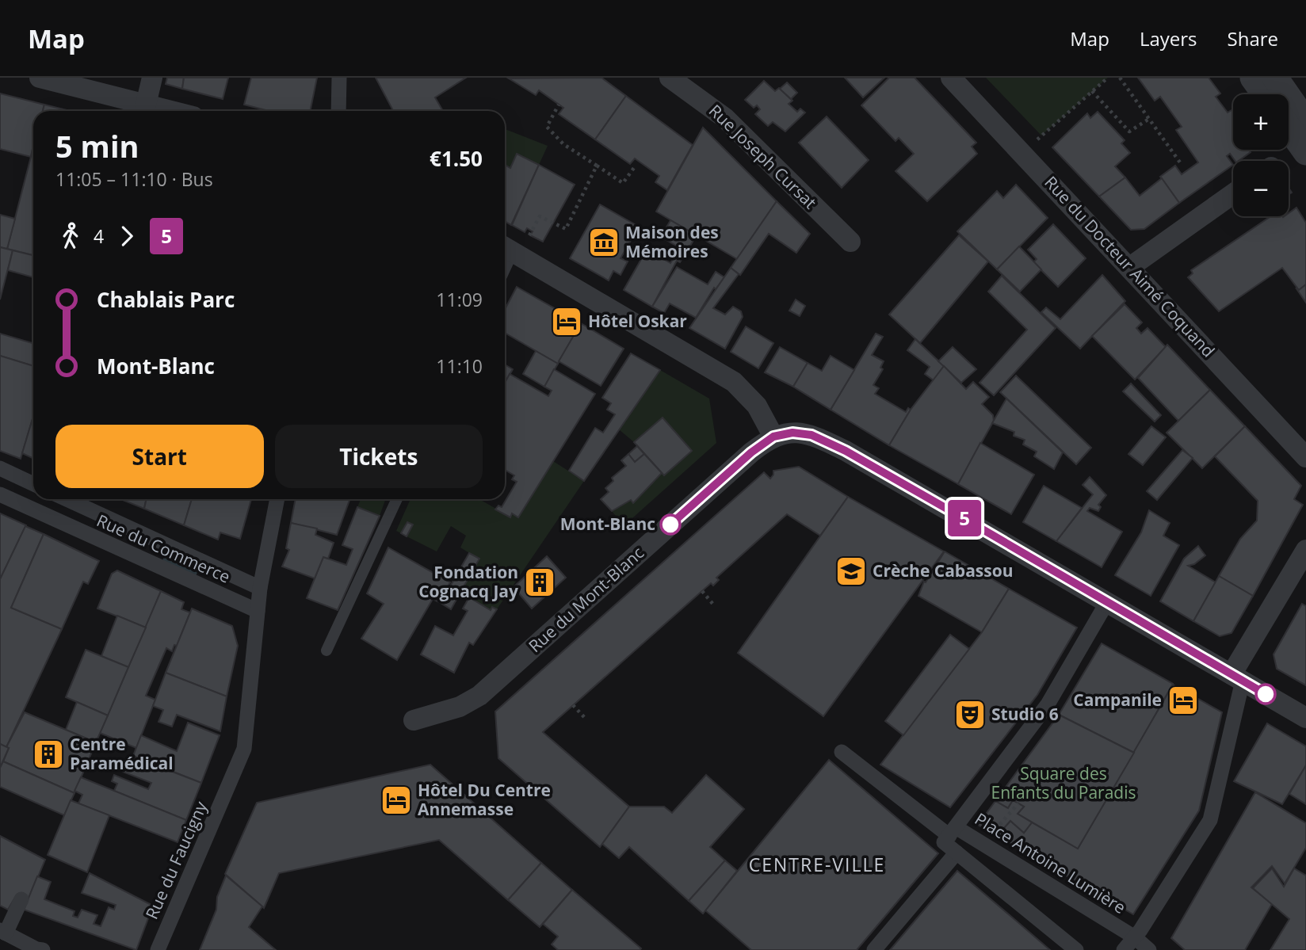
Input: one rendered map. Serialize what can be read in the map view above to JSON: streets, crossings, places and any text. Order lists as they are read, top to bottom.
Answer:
{
  "streets": {
    "street": [
      "Rue Joseph Cursat",
      "Rue du Docteur Aimé Coquand",
      "Rue du Commerce",
      "Rue du Mont-Blanc",
      "Rue du Faucigny",
      "Place Antoine Lumière"
    ]
  },
  "crossings": [
    ["Rue du Commerce", "Rue du Faucigny"]
  ],
  "districts": ["CENTRE-VILLE"],
  "parks": ["Square des Enfants du Paradis"],
  "places": {
    "museum": ["Maison des Mémoires"],
    "hotel": ["Hôtel Oskar", "Campanile", "Hôtel Du Centre Annemasse"],
    "other": ["Mont-Blanc"],
    "school or university": ["Crèche Cabassou"],
    "building": ["Fondation Cognacq Jay", "Centre Paramédical"],
    "theatre": ["Studio 6"]
  },
  "lines": ["bus line 5"],
  "page": {
    "header": "Map",
    "nav": ["Map", "Layers", "Share"],
    "on_map": "5",
    "map_buttons": ["+", "−"],
    "heading": ["5 min", "11:05 – 11:10 · Bus", "€1.50"],
    "legs": ["4", "5"],
    "list": [
      {
        "name": "Chablais Parc",
        "value": "11:09"
      },
      {
        "name": "Mont-Blanc",
        "value": "11:10"
      }
    ],
    "buttons": ["Start", "Tickets"]
  }
}
